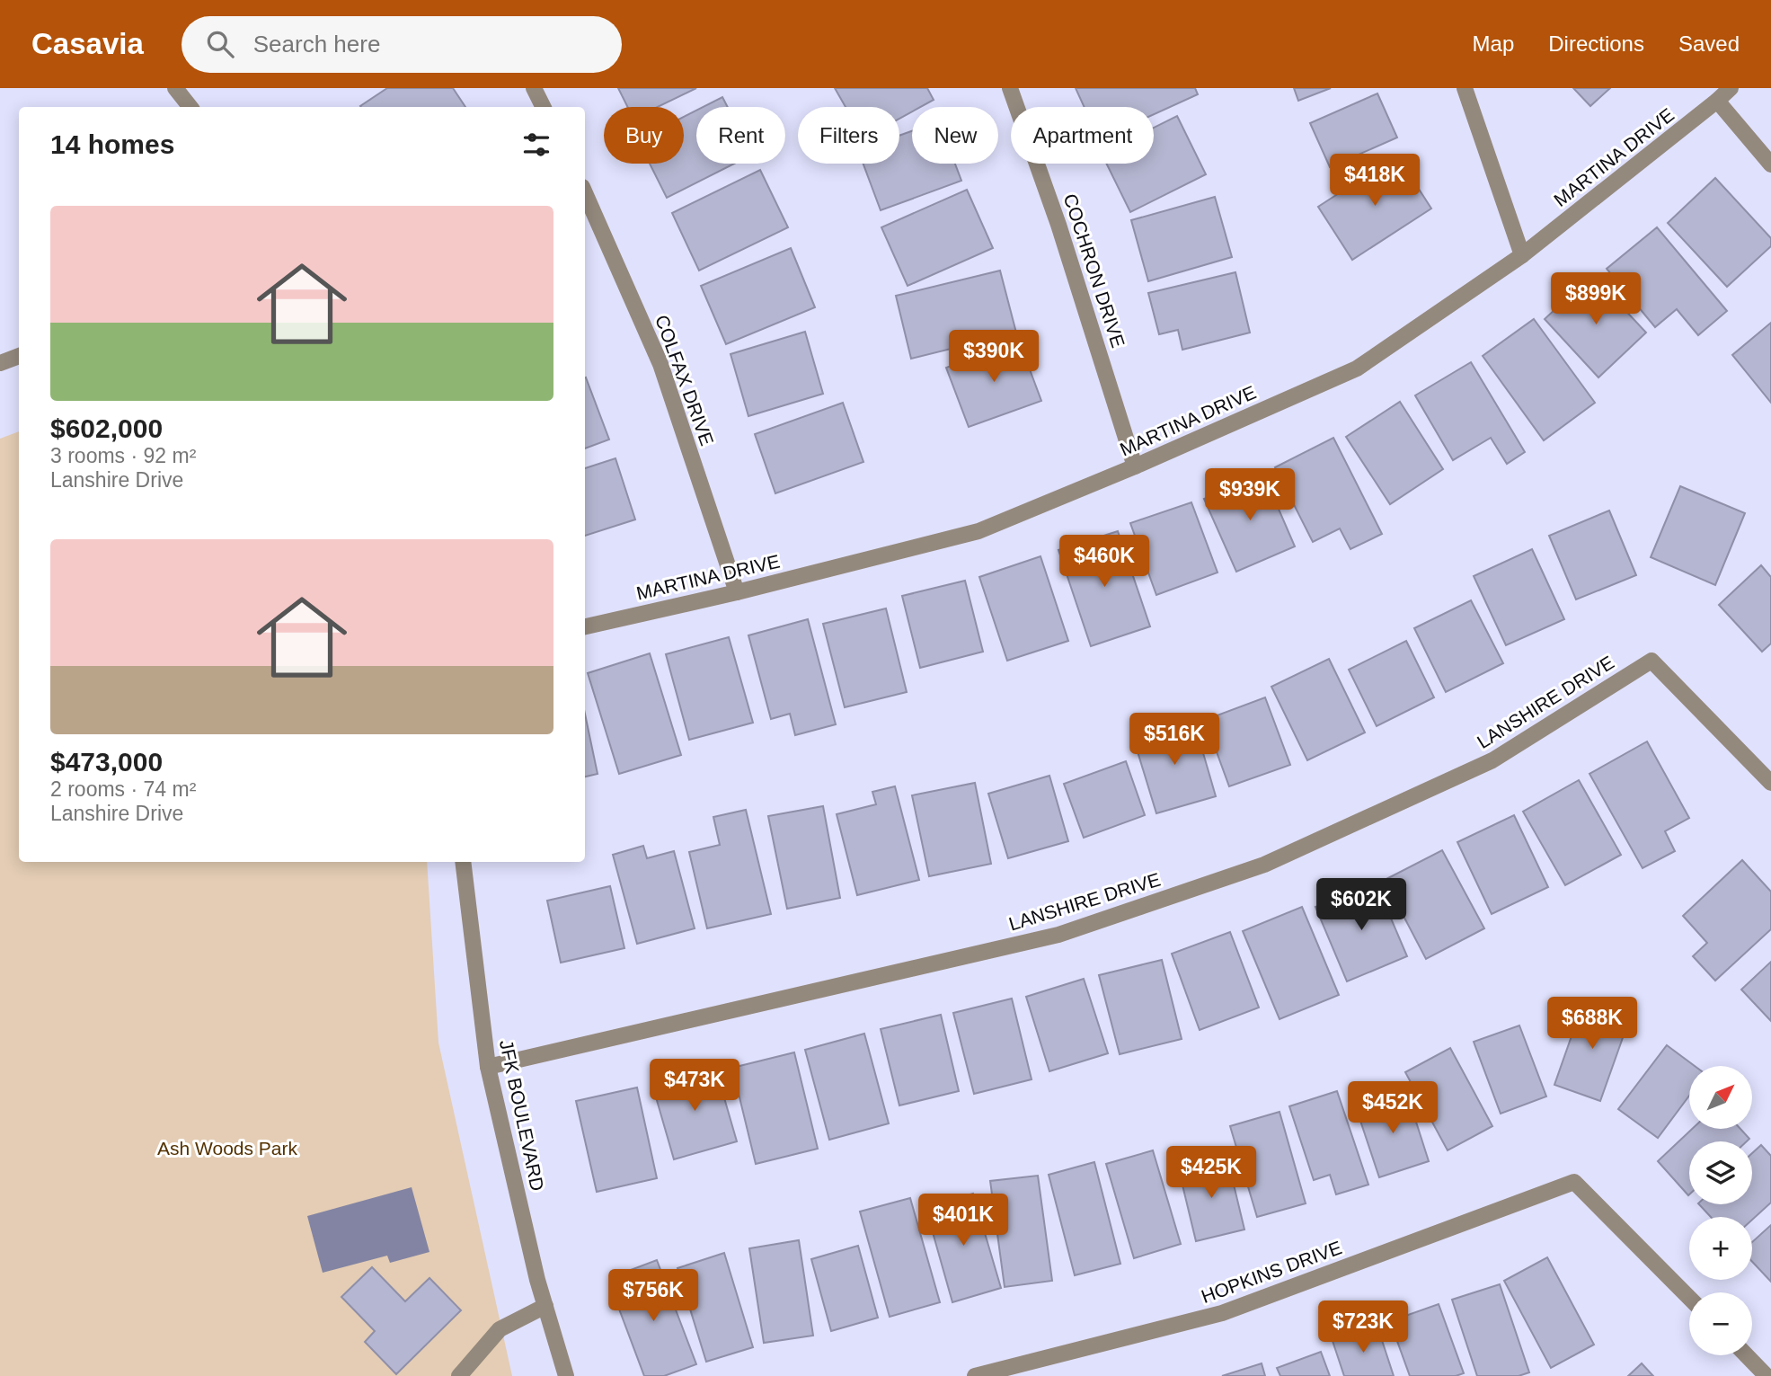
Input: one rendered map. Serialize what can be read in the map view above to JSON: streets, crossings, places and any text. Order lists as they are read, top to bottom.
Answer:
{
  "streets": {
    "street": [
      "MARTINA DRIVE",
      "COCHRON DRIVE",
      "COLFAX DRIVE",
      "LANSHIRE DRIVE",
      "JFK BOULEVARD",
      "HOPKINS DRIVE"
    ]
  },
  "crossings": [
    ["MARTINA DRIVE", "COCHRON DRIVE"],
    ["MARTINA DRIVE", "COLFAX DRIVE"],
    ["LANSHIRE DRIVE", "JFK BOULEVARD"]
  ],
  "parks": ["Ash Woods Park"],
  "north": "top right",
  "page": {
    "header": "Casavia",
    "search": "Search here",
    "nav": ["Map", "Directions", "Saved"],
    "chip": [
      "Buy",
      "Rent",
      "Filters",
      "New",
      "Apartment"
    ],
    "heading": "14 homes",
    "price": [
      "$418K",
      "$899K",
      "$390K",
      "$939K",
      "$460K",
      "$516K",
      "$602K",
      "$688K",
      "$473K",
      "$452K",
      "$425K",
      "$401K",
      "$756K",
      "$723K"
    ],
    "list": [
      {
        "name": "$602,000",
        "note": "3 rooms · 92 m² · Lanshire Drive"
      },
      {
        "name": "$473,000",
        "note": "2 rooms · 74 m² · Lanshire Drive"
      }
    ],
    "map_buttons": ["+", "−"]
  }
}
